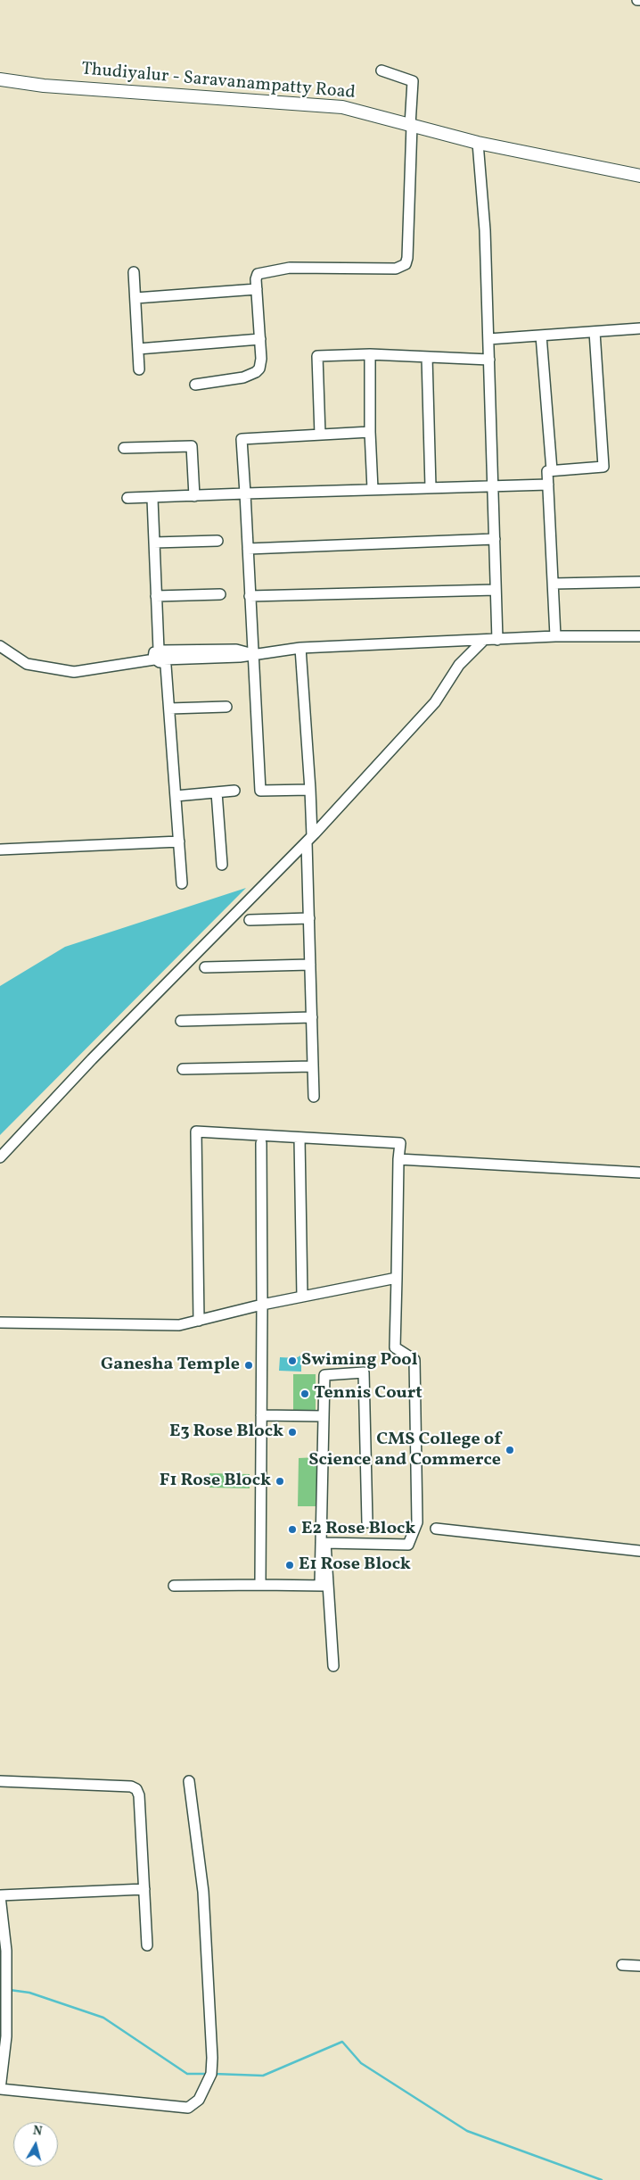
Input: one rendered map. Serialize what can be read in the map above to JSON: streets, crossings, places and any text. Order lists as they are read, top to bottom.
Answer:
{
  "streets": {
    "main road": ["Thudiyalur - Saravanampatty Road"]
  },
  "places": [
    "Swiming Pool",
    "Ganesha Temple",
    "Tennis Court",
    "E3 Rose Block",
    "CMS College of Science and Commerce",
    "F1 Rose Block",
    "E2 Rose Block",
    "E1 Rose Block"
  ],
  "north": "top"
}
